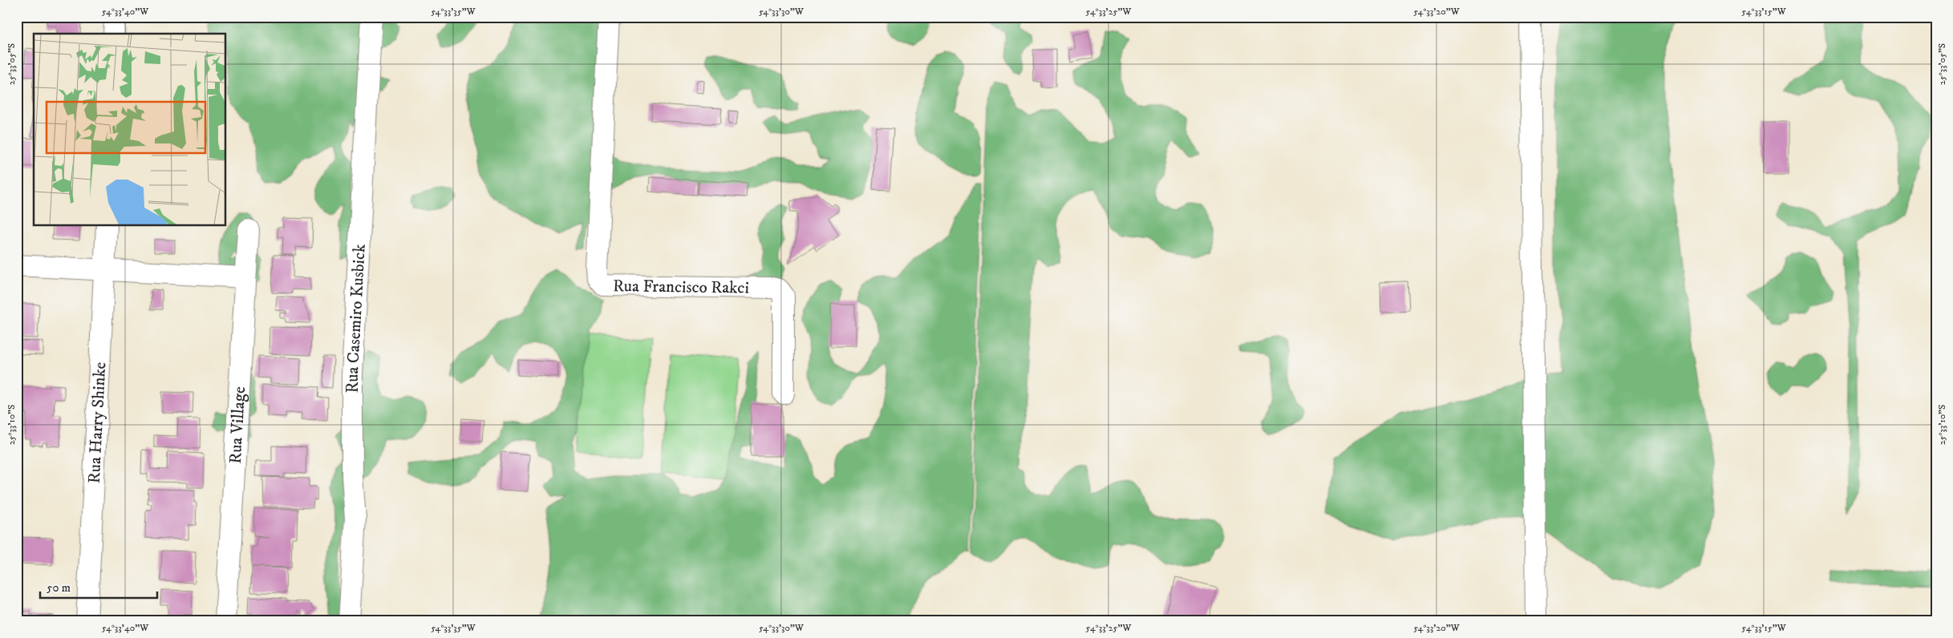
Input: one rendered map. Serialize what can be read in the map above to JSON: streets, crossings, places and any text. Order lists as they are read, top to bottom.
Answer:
{
  "streets": {
    "street": [
      "Rua Francisco Rakci",
      "Rua Casemiro Kusbick",
      "Rua Harry Shinke",
      "Rua Village"
    ]
  },
  "scale_bar": "50 m",
  "coordinates": [
    "54°33'40\"W",
    "54°33'35\"W",
    "54°33'30\"W",
    "54°33'25\"W",
    "54°33'20\"W",
    "54°33'15\"W",
    "25°33'05\"S",
    "25°33'10\"S"
  ]
}
